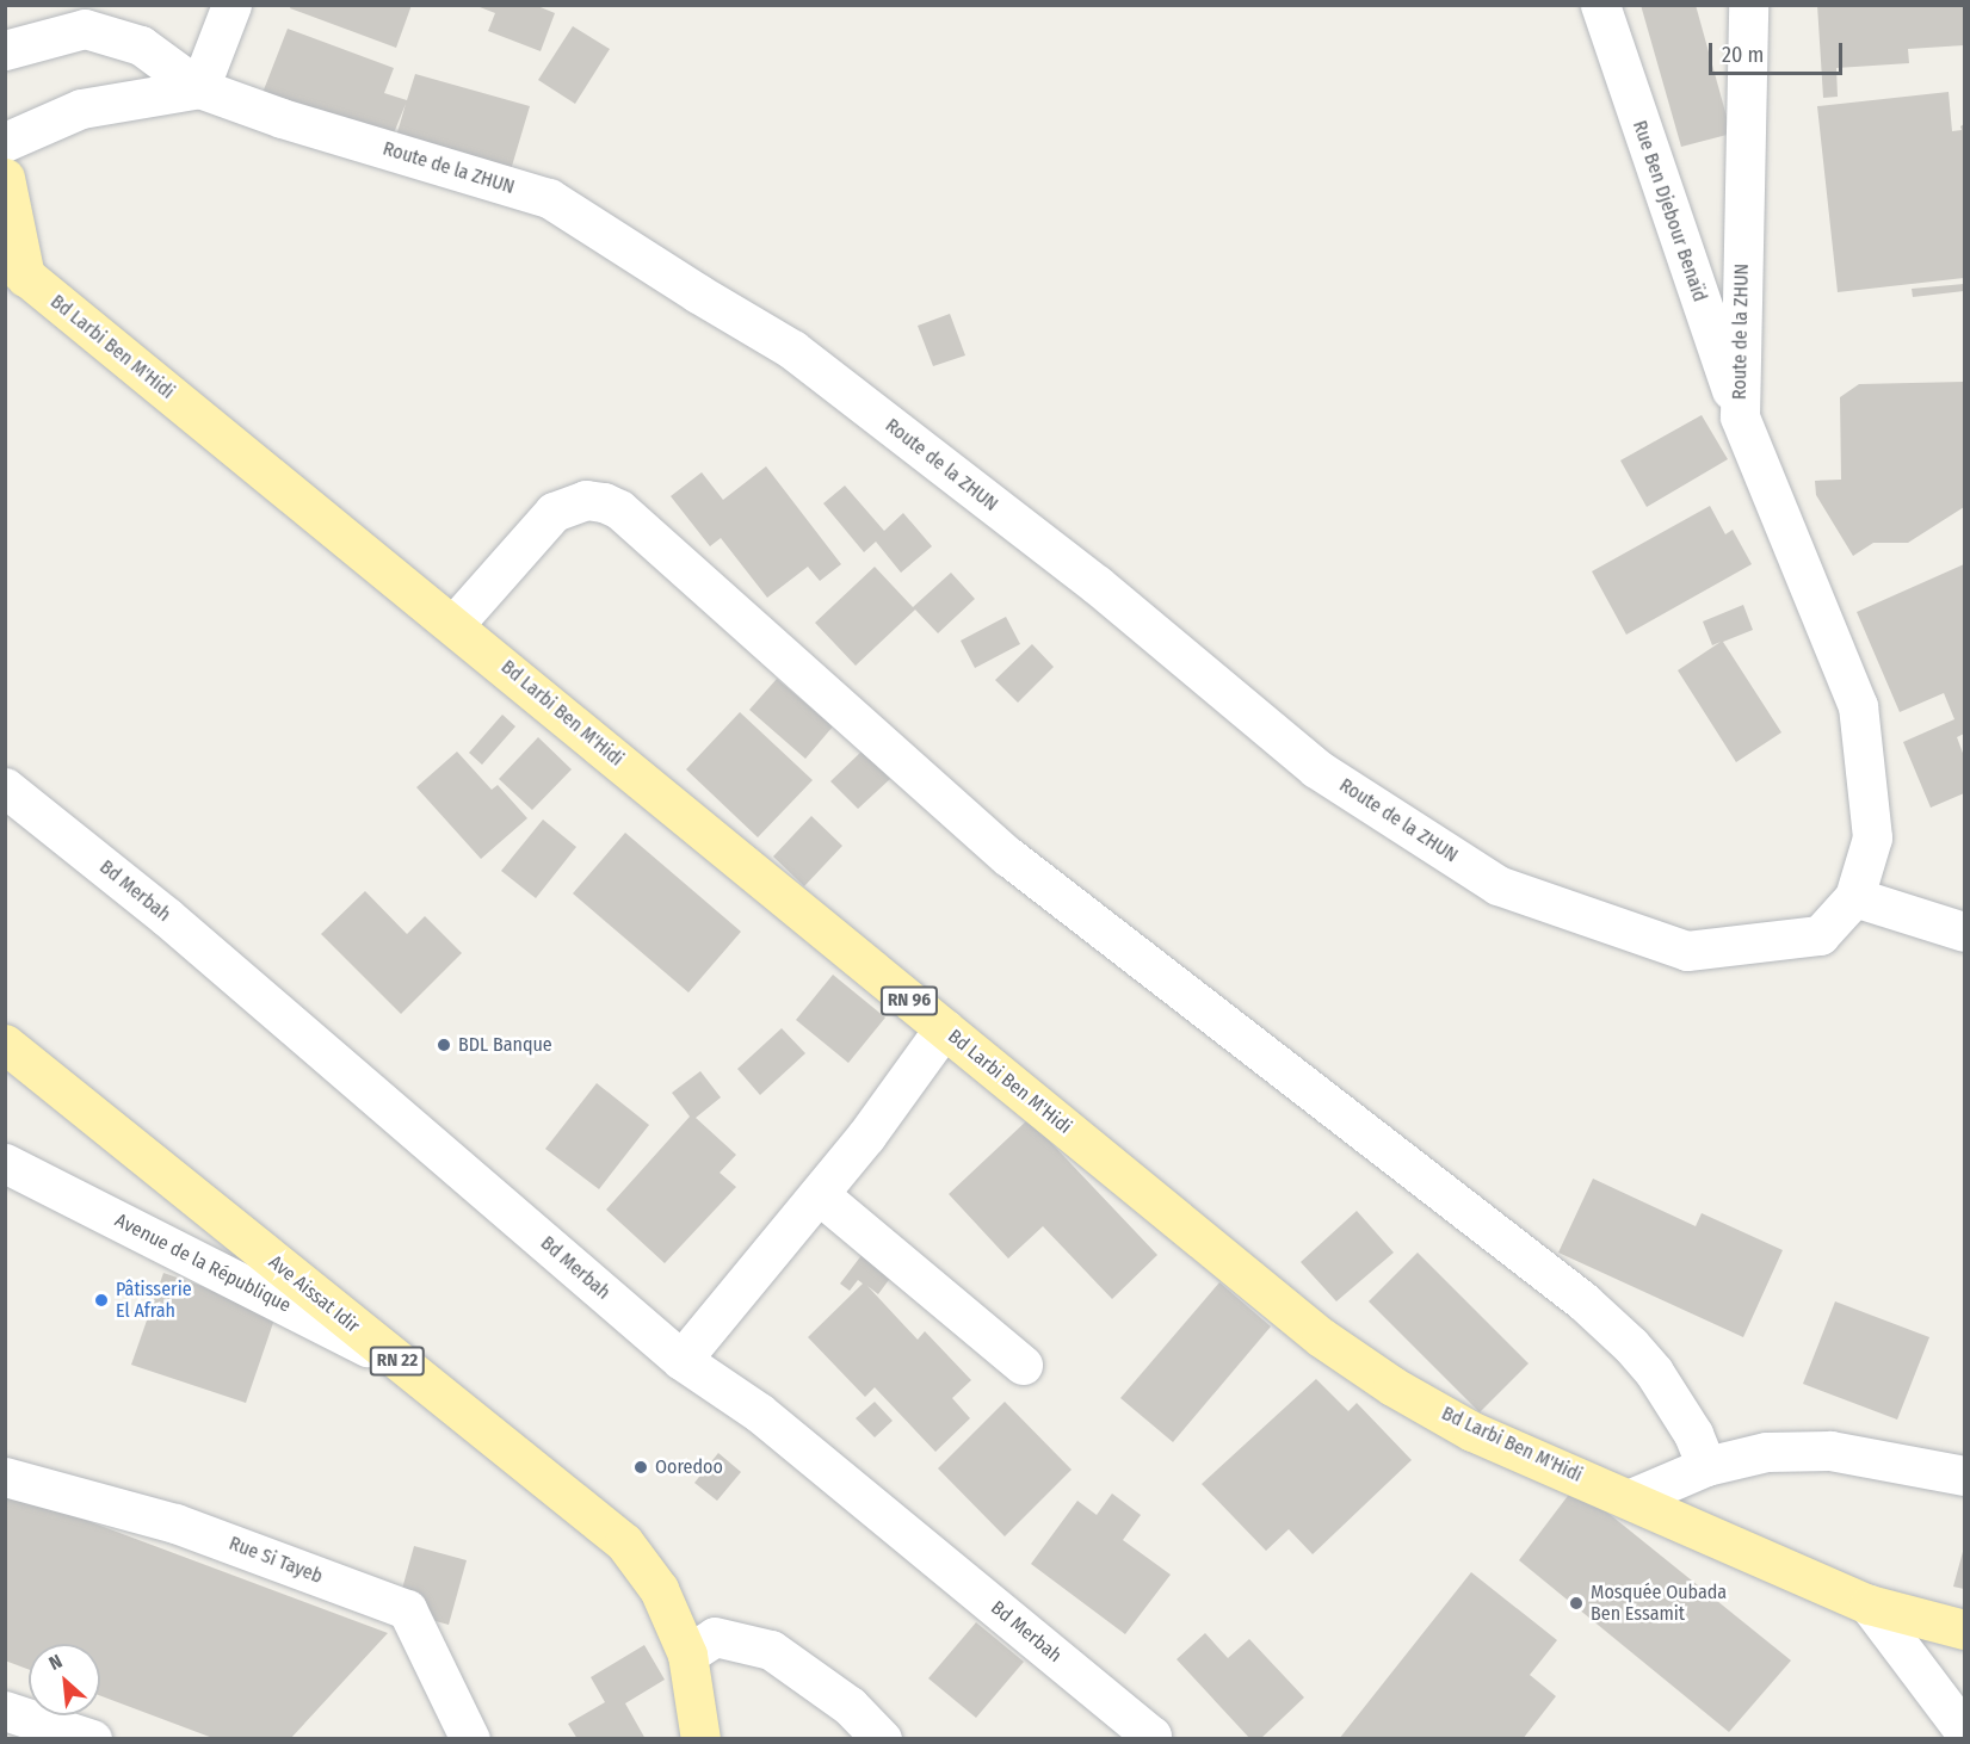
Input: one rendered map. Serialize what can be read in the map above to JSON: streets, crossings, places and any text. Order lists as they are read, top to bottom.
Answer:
{
  "streets": {
    "main road": [
      "Bd Larbi Ben M'Hidi",
      "RN 96",
      "Ave Aissat Idir",
      "RN 22"
    ],
    "street": [
      "Route de la ZHUN",
      "Rue Ben Djebour Benaïd",
      "Bd Merbah",
      "Avenue de la République",
      "Rue Si Tayeb"
    ]
  },
  "crossings": [
    ["Route de la ZHUN", "Rue Ben Djebour Benaïd"],
    ["Bd Larbi Ben M'Hidi", "RN 96"],
    ["Avenue de la République", "Ave Aissat Idir"]
  ],
  "places": [
    "BDL Banque",
    "Pâtisserie El Afrah",
    "Ooredoo",
    "Mosquée Oubada Ben Essamit"
  ],
  "scale_bar": "20 m",
  "north": "top left"
}
